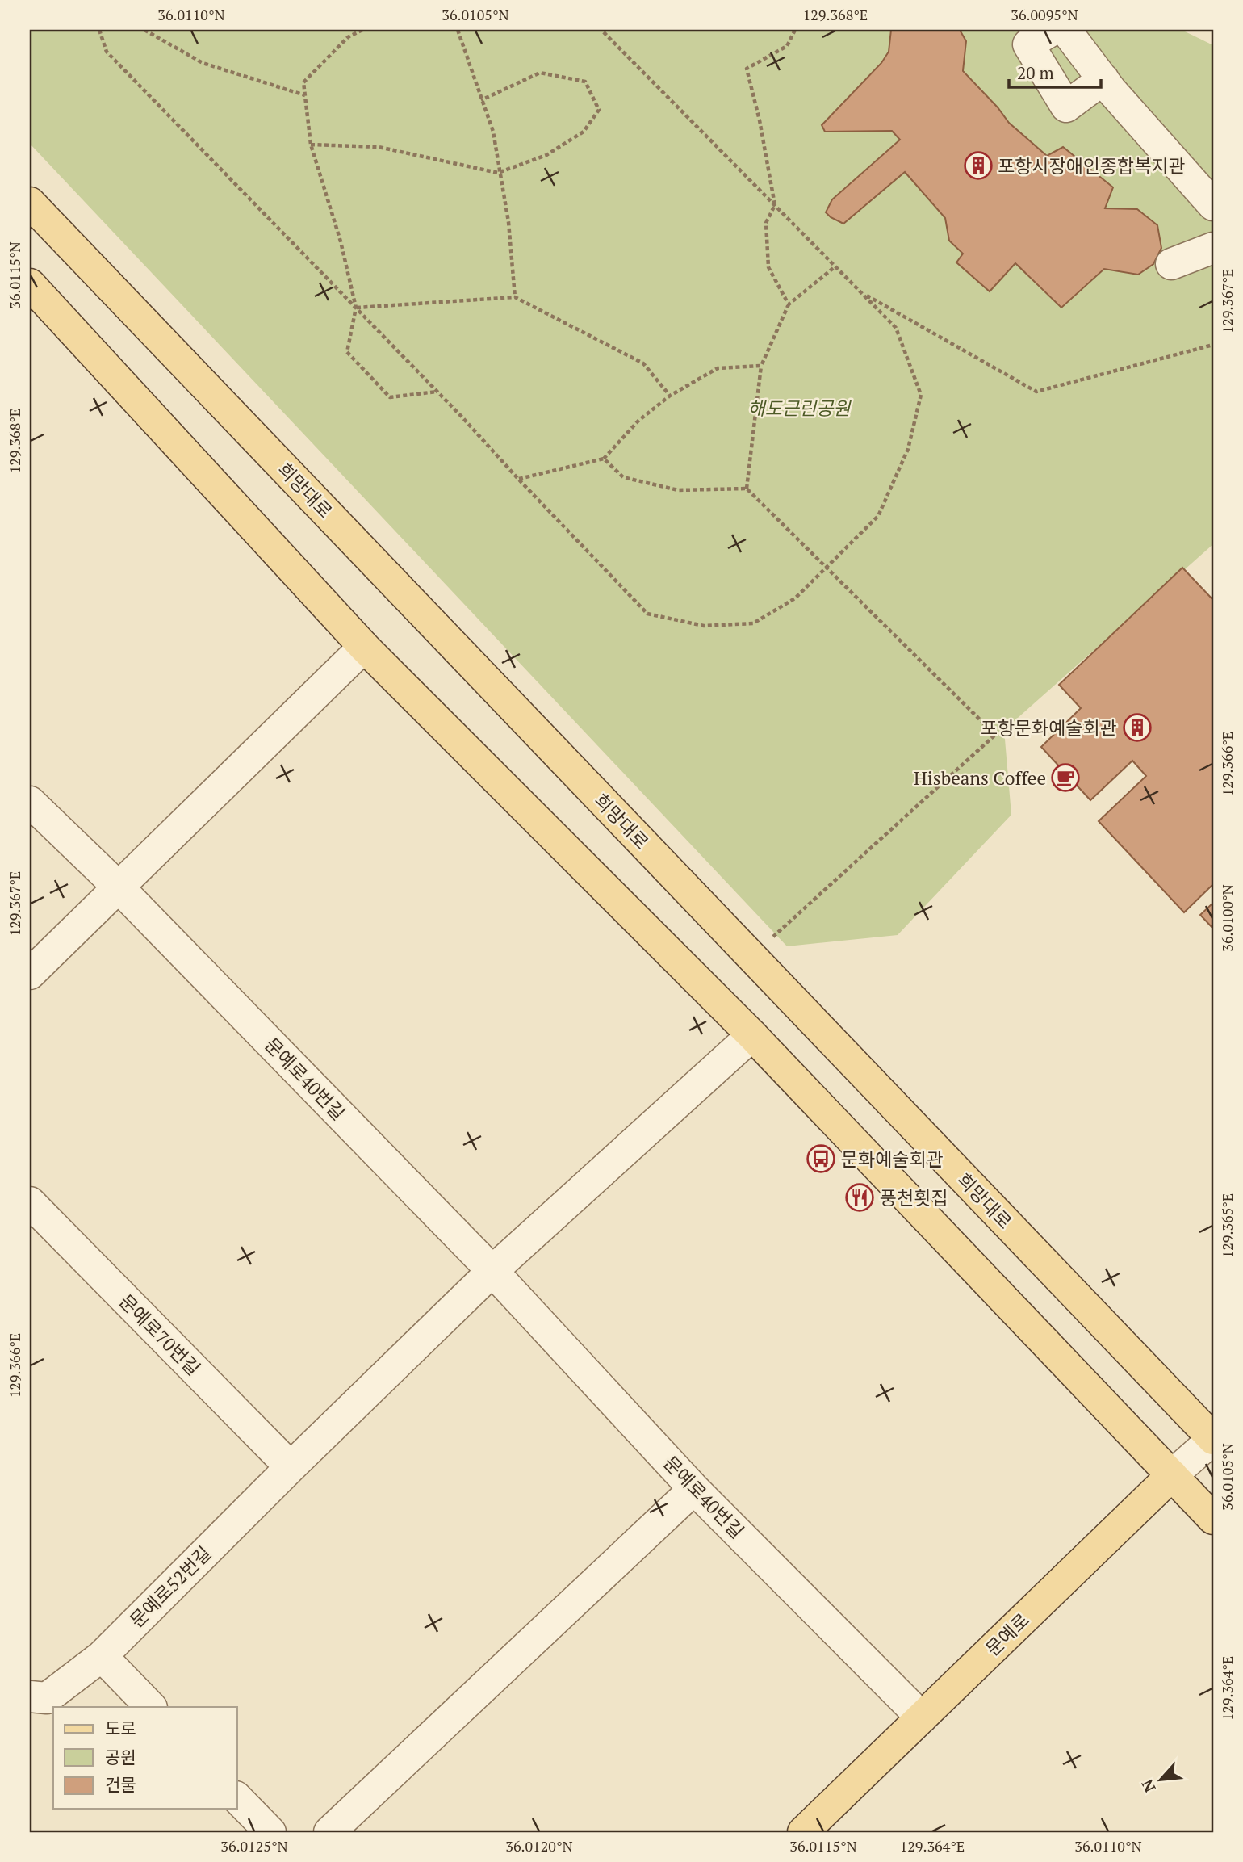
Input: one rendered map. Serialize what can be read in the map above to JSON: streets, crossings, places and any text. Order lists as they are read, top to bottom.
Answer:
{
  "streets": {
    "main road": ["희망대로", "문예로"],
    "street": ["문예로40번길", "문예로70번길", "문예로52번길"]
  },
  "crossings": [
    ["희망대로", "문예로"],
    ["문예로40번길", "문예로"],
    ["문예로70번길", "문예로52번길"]
  ],
  "parks": ["해도근린공원"],
  "places": {
    "building": ["포항시장애인종합복지관", "포항문화예술회관"],
    "cafe": ["Hisbeans Coffee"],
    "bus stop": ["문화예술회관"],
    "restaurant": ["풍천횟집"]
  },
  "legend": ["도로", "공원", "건물"],
  "scale_bar": "20 m",
  "north": "bottom left",
  "coordinates": [
    "36.0110°N",
    "36.0105°N",
    "129.368°E",
    "36.0095°N",
    "36.0115°N",
    "129.367°E",
    "129.366°E",
    "36.0100°N",
    "129.365°E",
    "129.364°E",
    "36.0125°N",
    "36.0120°N"
  ]
}
